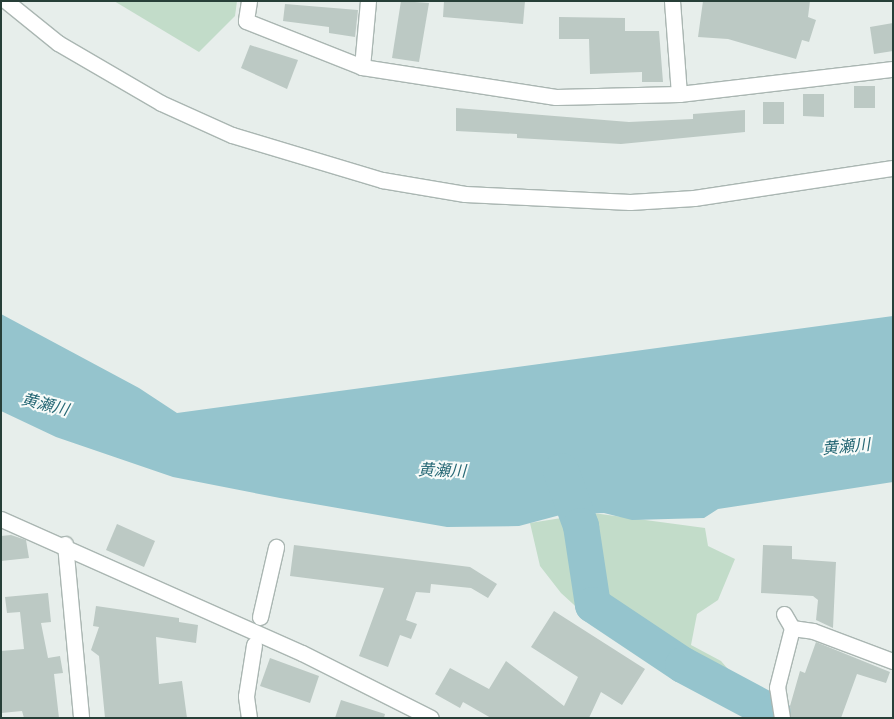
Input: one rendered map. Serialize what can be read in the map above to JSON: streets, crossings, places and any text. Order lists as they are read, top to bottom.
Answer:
{
  "water": ["黄瀬川"]
}
